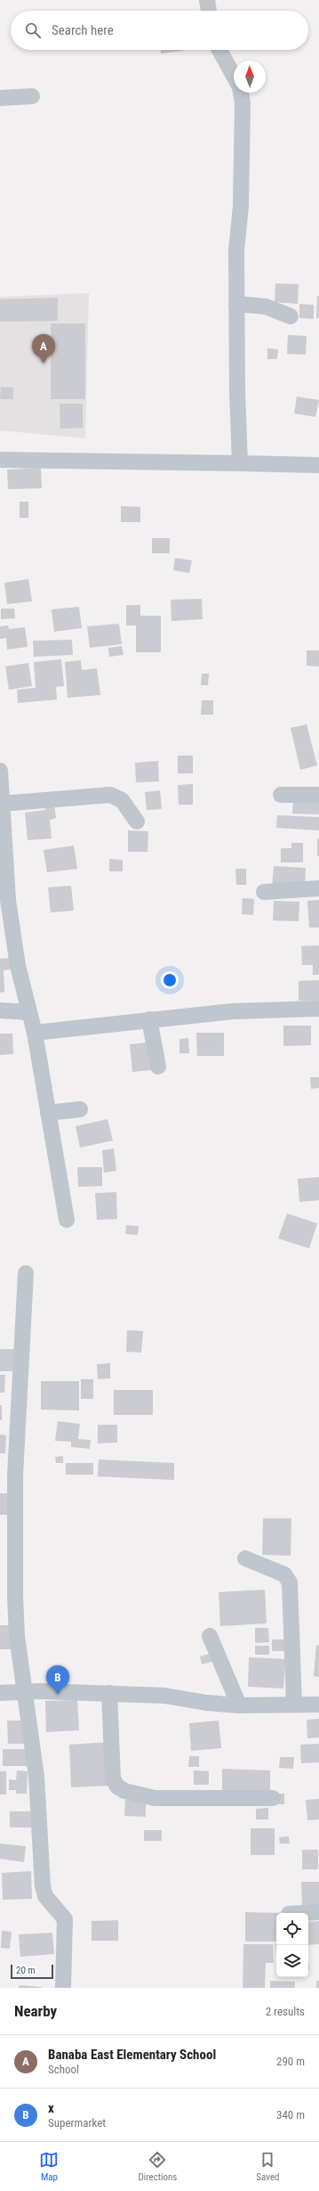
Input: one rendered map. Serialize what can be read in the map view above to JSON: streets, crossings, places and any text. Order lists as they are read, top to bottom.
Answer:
{
  "scale_bar": "20 m",
  "north": "top",
  "page": {
    "search": "Search here",
    "pins": ["A", "B"],
    "scale": "20 m",
    "heading": ["Nearby", "2 results"],
    "list": [
      {
        "mark": "A",
        "name": "Banaba East Elementary School",
        "note": "School",
        "value": "290 m"
      },
      {
        "mark": "B",
        "name": "x",
        "note": "Supermarket",
        "value": "340 m"
      }
    ],
    "nav": ["Map", "Directions", "Saved"]
  }
}
